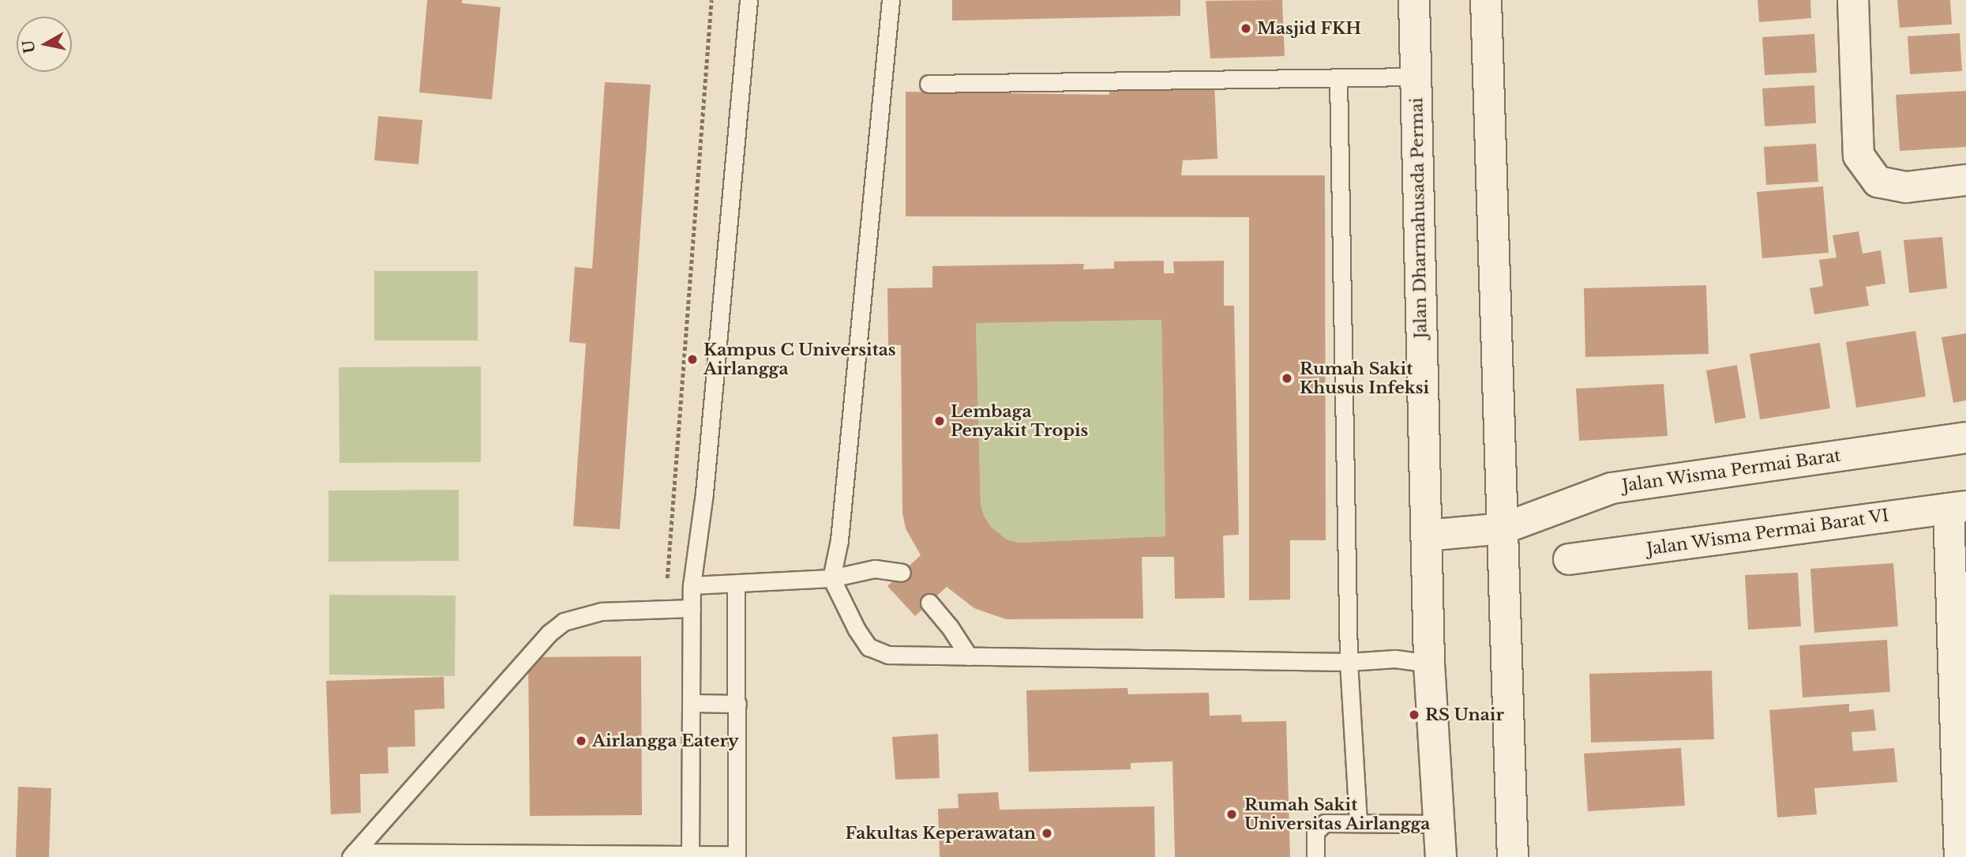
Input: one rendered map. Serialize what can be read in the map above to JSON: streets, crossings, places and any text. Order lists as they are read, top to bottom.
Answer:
{
  "streets": {
    "street": ["Jalan Dharmahusada Permai", "Jalan Wisma Permai Barat", "Jalan Wisma Permai Barat VI"]
  },
  "places": [
    "Masjid FKH",
    "Kampus C Universitas Airlangga",
    "Rumah Sakit Khusus Infeksi",
    "Lembaga Penyakit Tropis",
    "RS Unair",
    "Airlangga Eatery",
    "Rumah Sakit Universitas Airlangga",
    "Fakultas Keperawatan"
  ],
  "north": "left"
}
